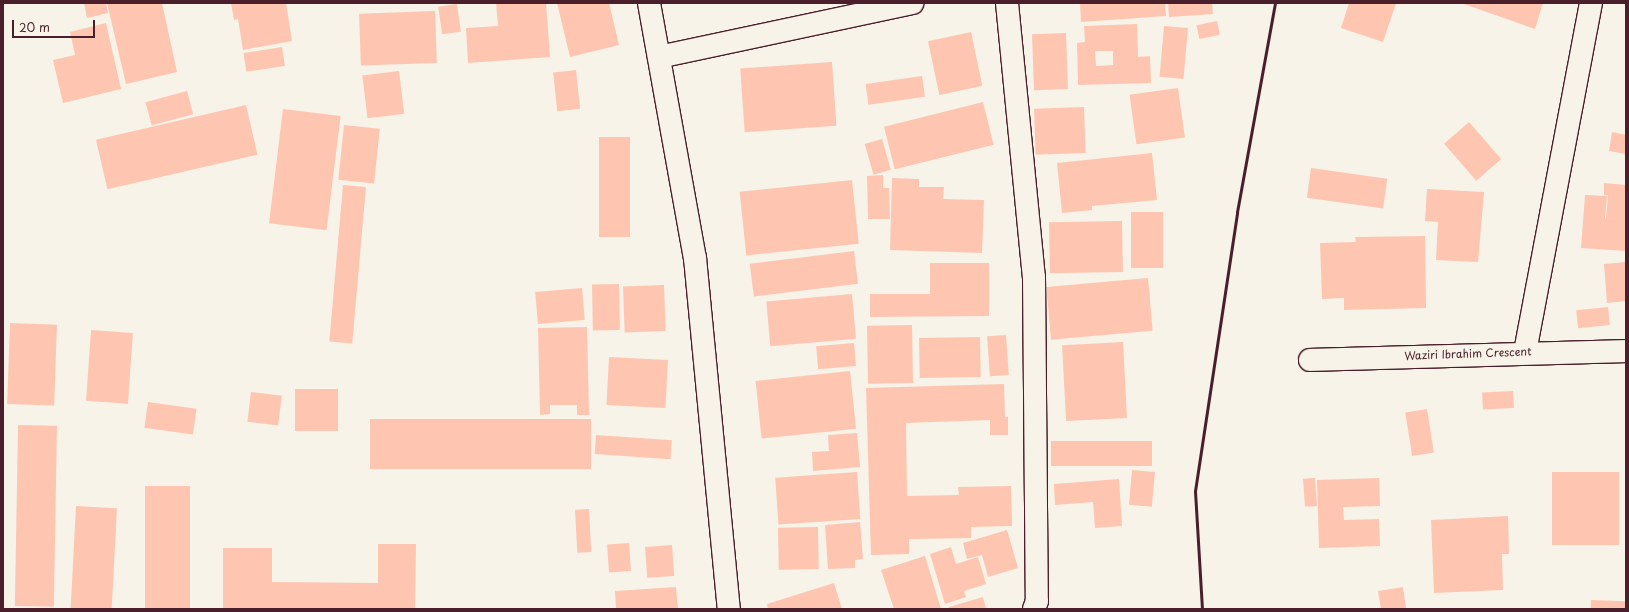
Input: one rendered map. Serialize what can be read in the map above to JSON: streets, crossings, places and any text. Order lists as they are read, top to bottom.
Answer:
{
  "streets": {
    "street": ["Waziri Ibrahim Crescent"]
  },
  "scale_bar": "20 m"
}
